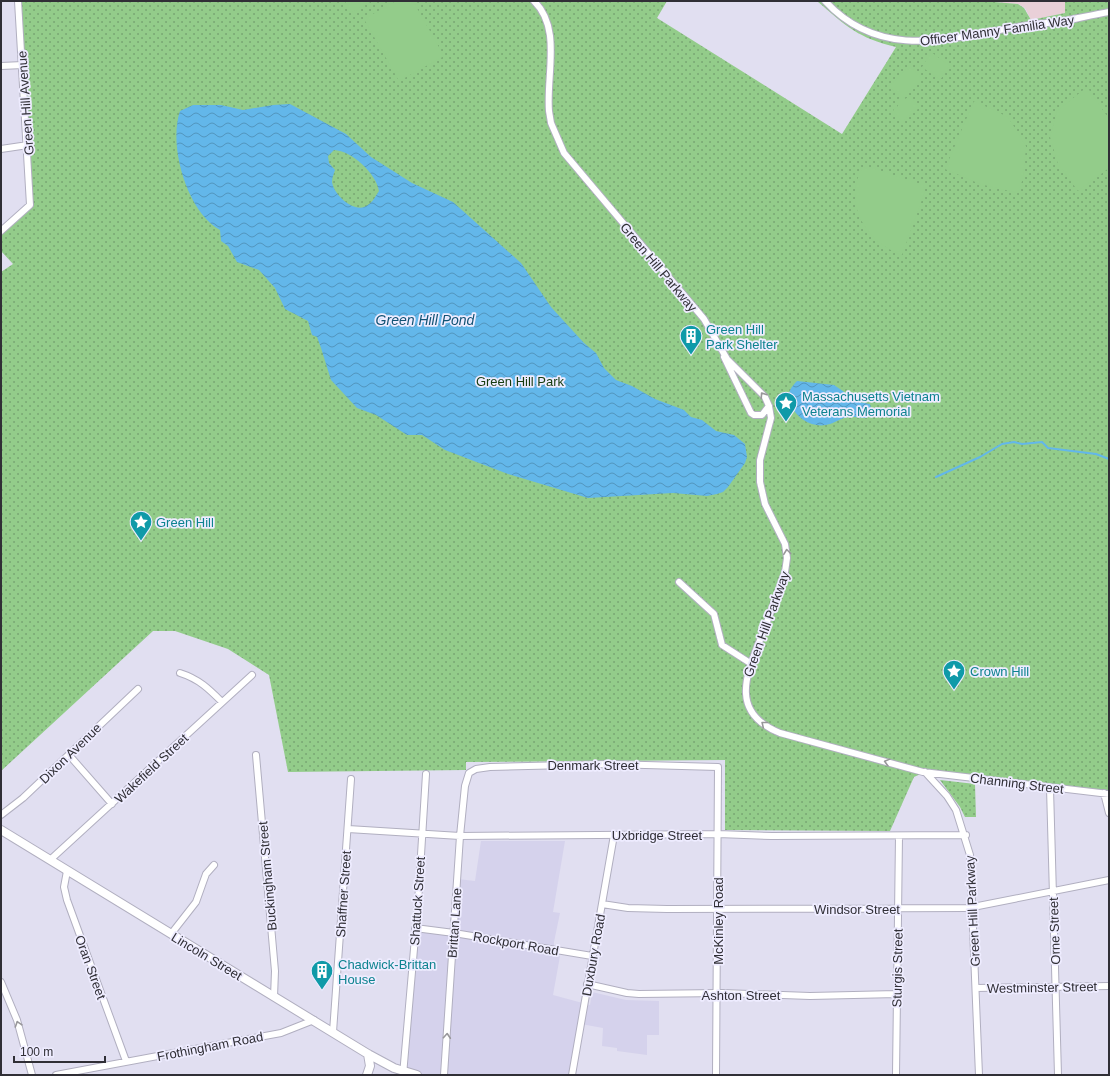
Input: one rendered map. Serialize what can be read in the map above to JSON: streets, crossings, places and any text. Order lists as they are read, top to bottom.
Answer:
{
  "streets": {
    "main road": ["Lincoln Street"],
    "street": [
      "Officer Manny Familia Way",
      "Green Hill Avenue",
      "Green Hill Parkway",
      "Dixon Avenue",
      "Denmark Street",
      "Wakefield Street",
      "Channing Street",
      "Uxbridge Street",
      "Buckingham Street",
      "Shaffner Street",
      "Shattuck Street",
      "Windsor Street",
      "McKinley Road",
      "Brittan Lane",
      "Orne Street",
      "Rockport Road",
      "Duxbury Road",
      "Oran Street",
      "Sturgis Street",
      "Westminster Street",
      "Ashton Street",
      "Frothingham Road"
    ]
  },
  "crossings": [
    ["Green Hill Parkway", "Channing Street"],
    ["Green Hill Parkway", "Uxbridge Street"],
    ["Green Hill Parkway", "Windsor Street"],
    ["Green Hill Parkway", "Westminster Street"],
    ["Denmark Street", "McKinley Road"],
    ["Denmark Street", "Brittan Lane"],
    ["Wakefield Street", "Lincoln Street"],
    ["Channing Street", "Orne Street"],
    ["Uxbridge Street", "Shaffner Street"],
    ["Uxbridge Street", "Shattuck Street"],
    ["Uxbridge Street", "McKinley Road"],
    ["Uxbridge Street", "Brittan Lane"],
    ["Uxbridge Street", "Duxbury Road"],
    ["Uxbridge Street", "Sturgis Street"],
    ["Buckingham Street", "Lincoln Street"],
    ["Shaffner Street", "Lincoln Street"],
    ["Shattuck Street", "Rockport Road"],
    ["Shattuck Street", "Lincoln Street"],
    ["Windsor Street", "McKinley Road"],
    ["Windsor Street", "Orne Street"],
    ["Windsor Street", "Duxbury Road"],
    ["Windsor Street", "Sturgis Street"],
    ["McKinley Road", "Ashton Street"],
    ["Brittan Lane", "Rockport Road"],
    ["Orne Street", "Westminster Street"],
    ["Rockport Road", "Duxbury Road"],
    ["Duxbury Road", "Ashton Street"],
    ["Lincoln Street", "Oran Street"],
    ["Lincoln Street", "Frothingham Road"],
    ["Oran Street", "Frothingham Road"],
    ["Sturgis Street", "Ashton Street"]
  ],
  "one_way": ["Green Hill Parkway", "Brittan Lane"],
  "water": ["Green Hill Pond"],
  "parks": ["Green Hill Park"],
  "places": {
    "building": ["Green Hill Park Shelter", "Chadwick-Brittan House"],
    "place": ["Massachusetts Vietnam Veterans Memorial", "Green Hill", "Crown Hill"]
  },
  "scale_bar": "100 m"
}
